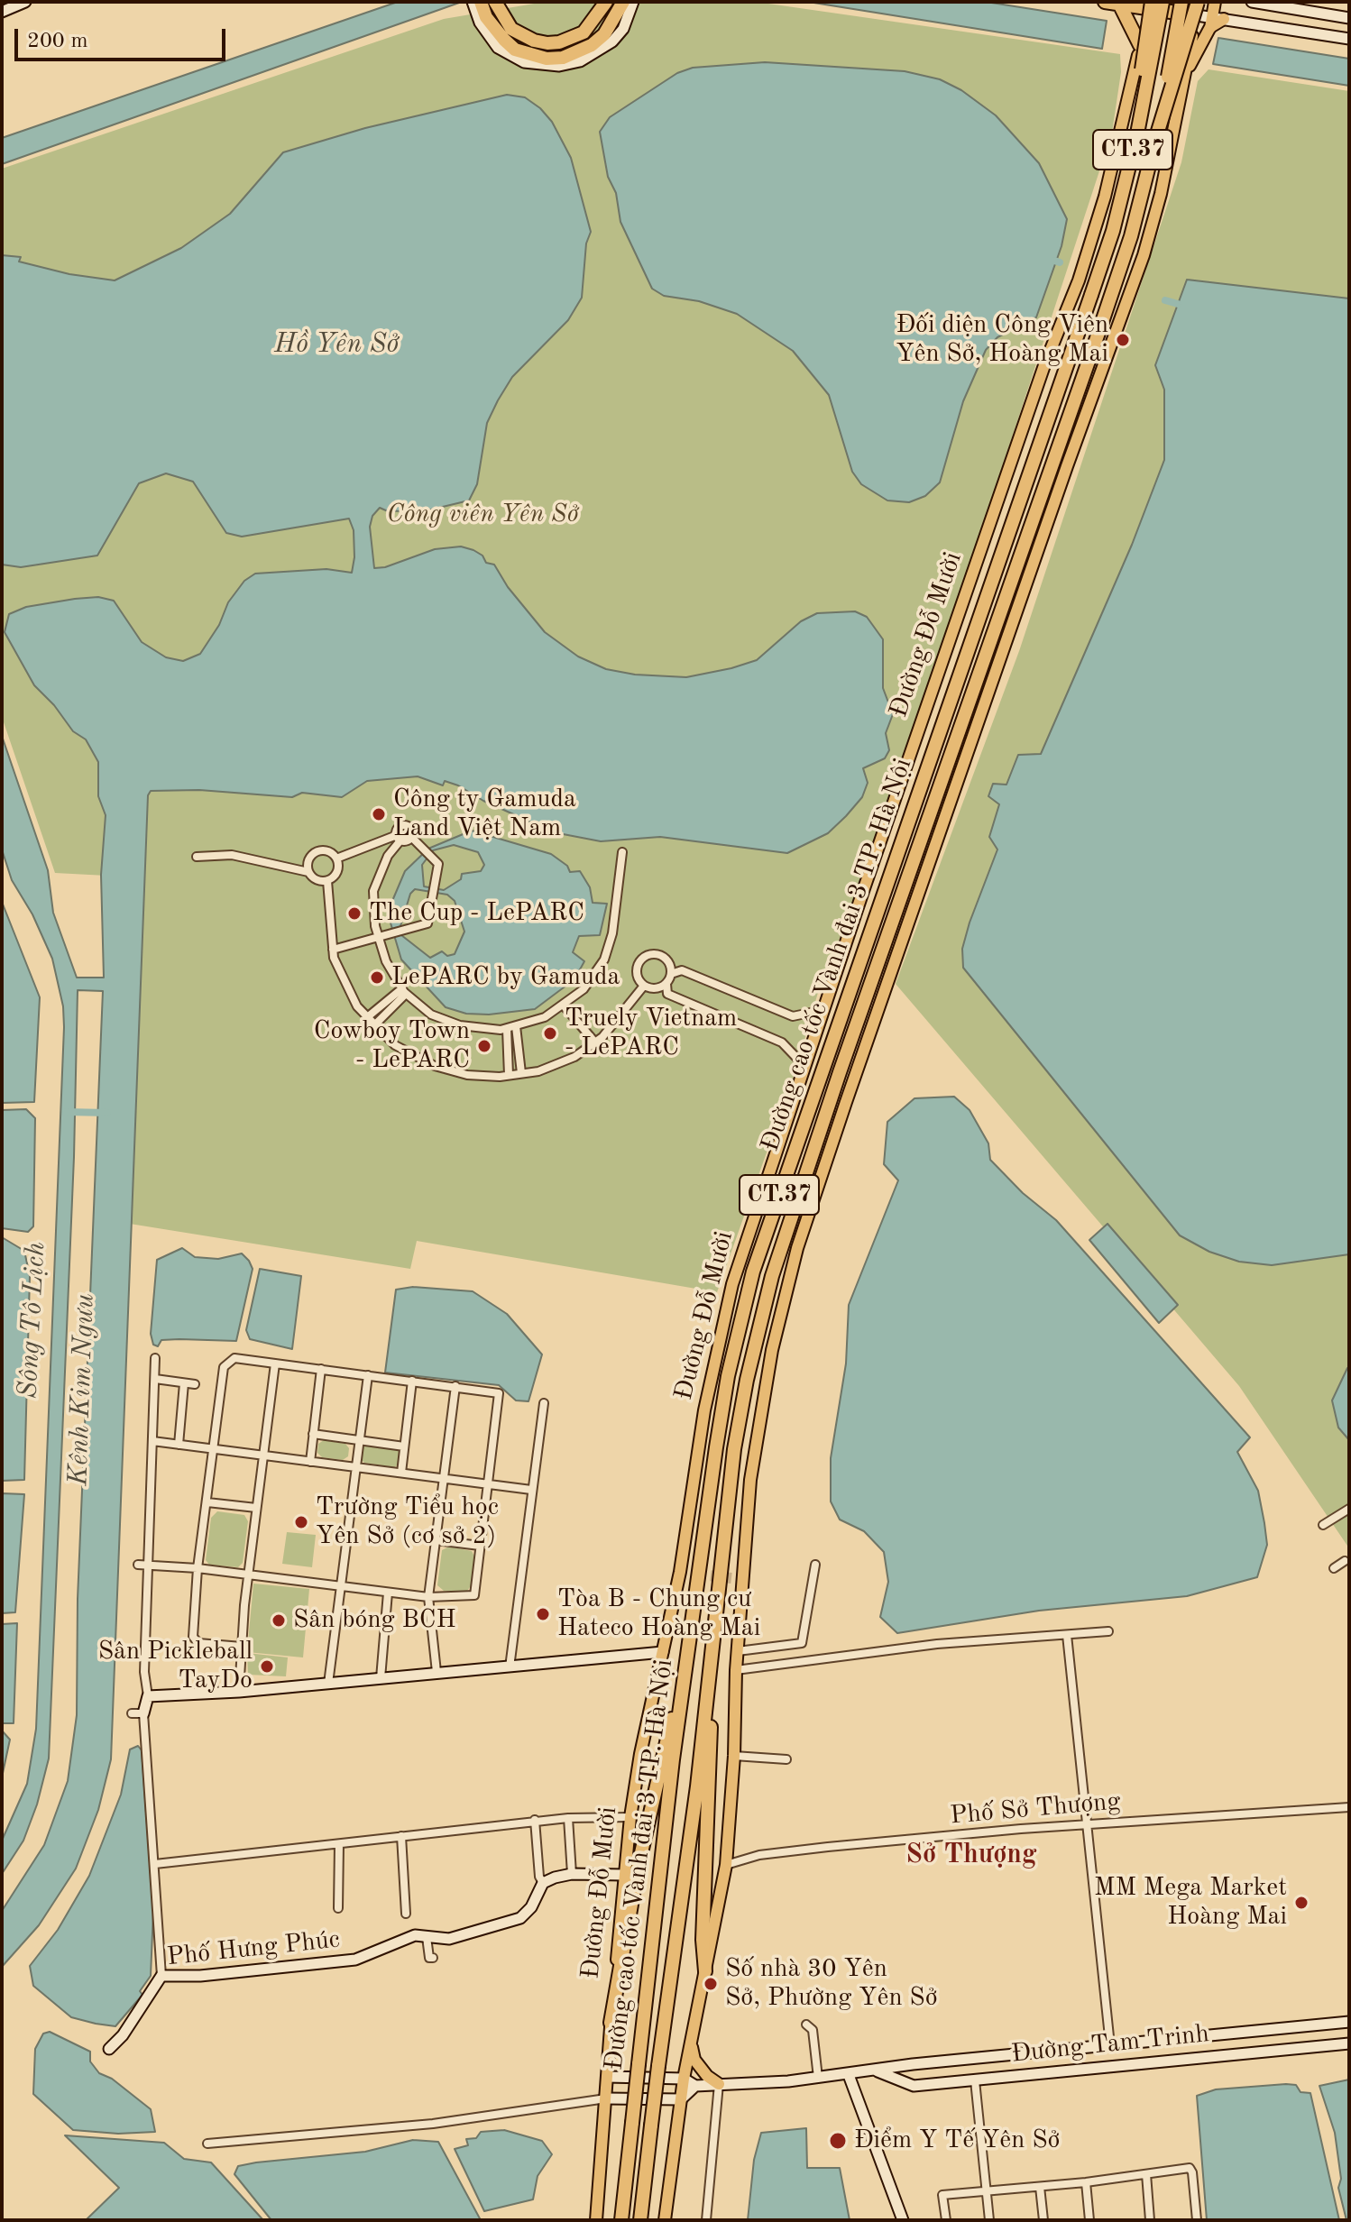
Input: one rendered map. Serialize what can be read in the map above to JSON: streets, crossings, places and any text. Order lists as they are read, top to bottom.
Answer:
{
  "streets": {
    "highway": ["CT.37", "Đường cao tốc Vành đai 3 TP. Hà Nội"],
    "main road": ["Đường Đỗ Mười", "Phố Hưng Phúc", "Đường Tam Trinh"],
    "street": ["Phố Sở Thượng"]
  },
  "crossings": [
    ["CT.37", "Đường cao tốc Vành đai 3 TP. Hà Nội"]
  ],
  "districts": ["Sở Thượng"],
  "water": ["Hồ Yên Sở", "Sông Tô Lịch", "Kênh Kim Ngưu"],
  "parks": ["Công viên Yên Sở"],
  "places": [
    "Đối diện Công Viên Yên Sở, Hoàng Mai",
    "Công ty Gamuda Land Việt Nam",
    "The Cup - LePARC",
    "LePARC by Gamuda",
    "Truely Vietnam - LePARC",
    "Cowboy Town - LePARC",
    "Trường Tiểu học Yên Sở (cơ sở 2)",
    "Tòa B - Chung cư Hateco Hoàng Mai",
    "Sân bóng BCH",
    "Sân Pickleball TayDo",
    "MM Mega Market Hoàng Mai",
    "Số nhà 30 Yên Sở, Phường Yên Sở",
    "Điểm Y Tế Yên Sở"
  ],
  "scale_bar": "200 m"
}
